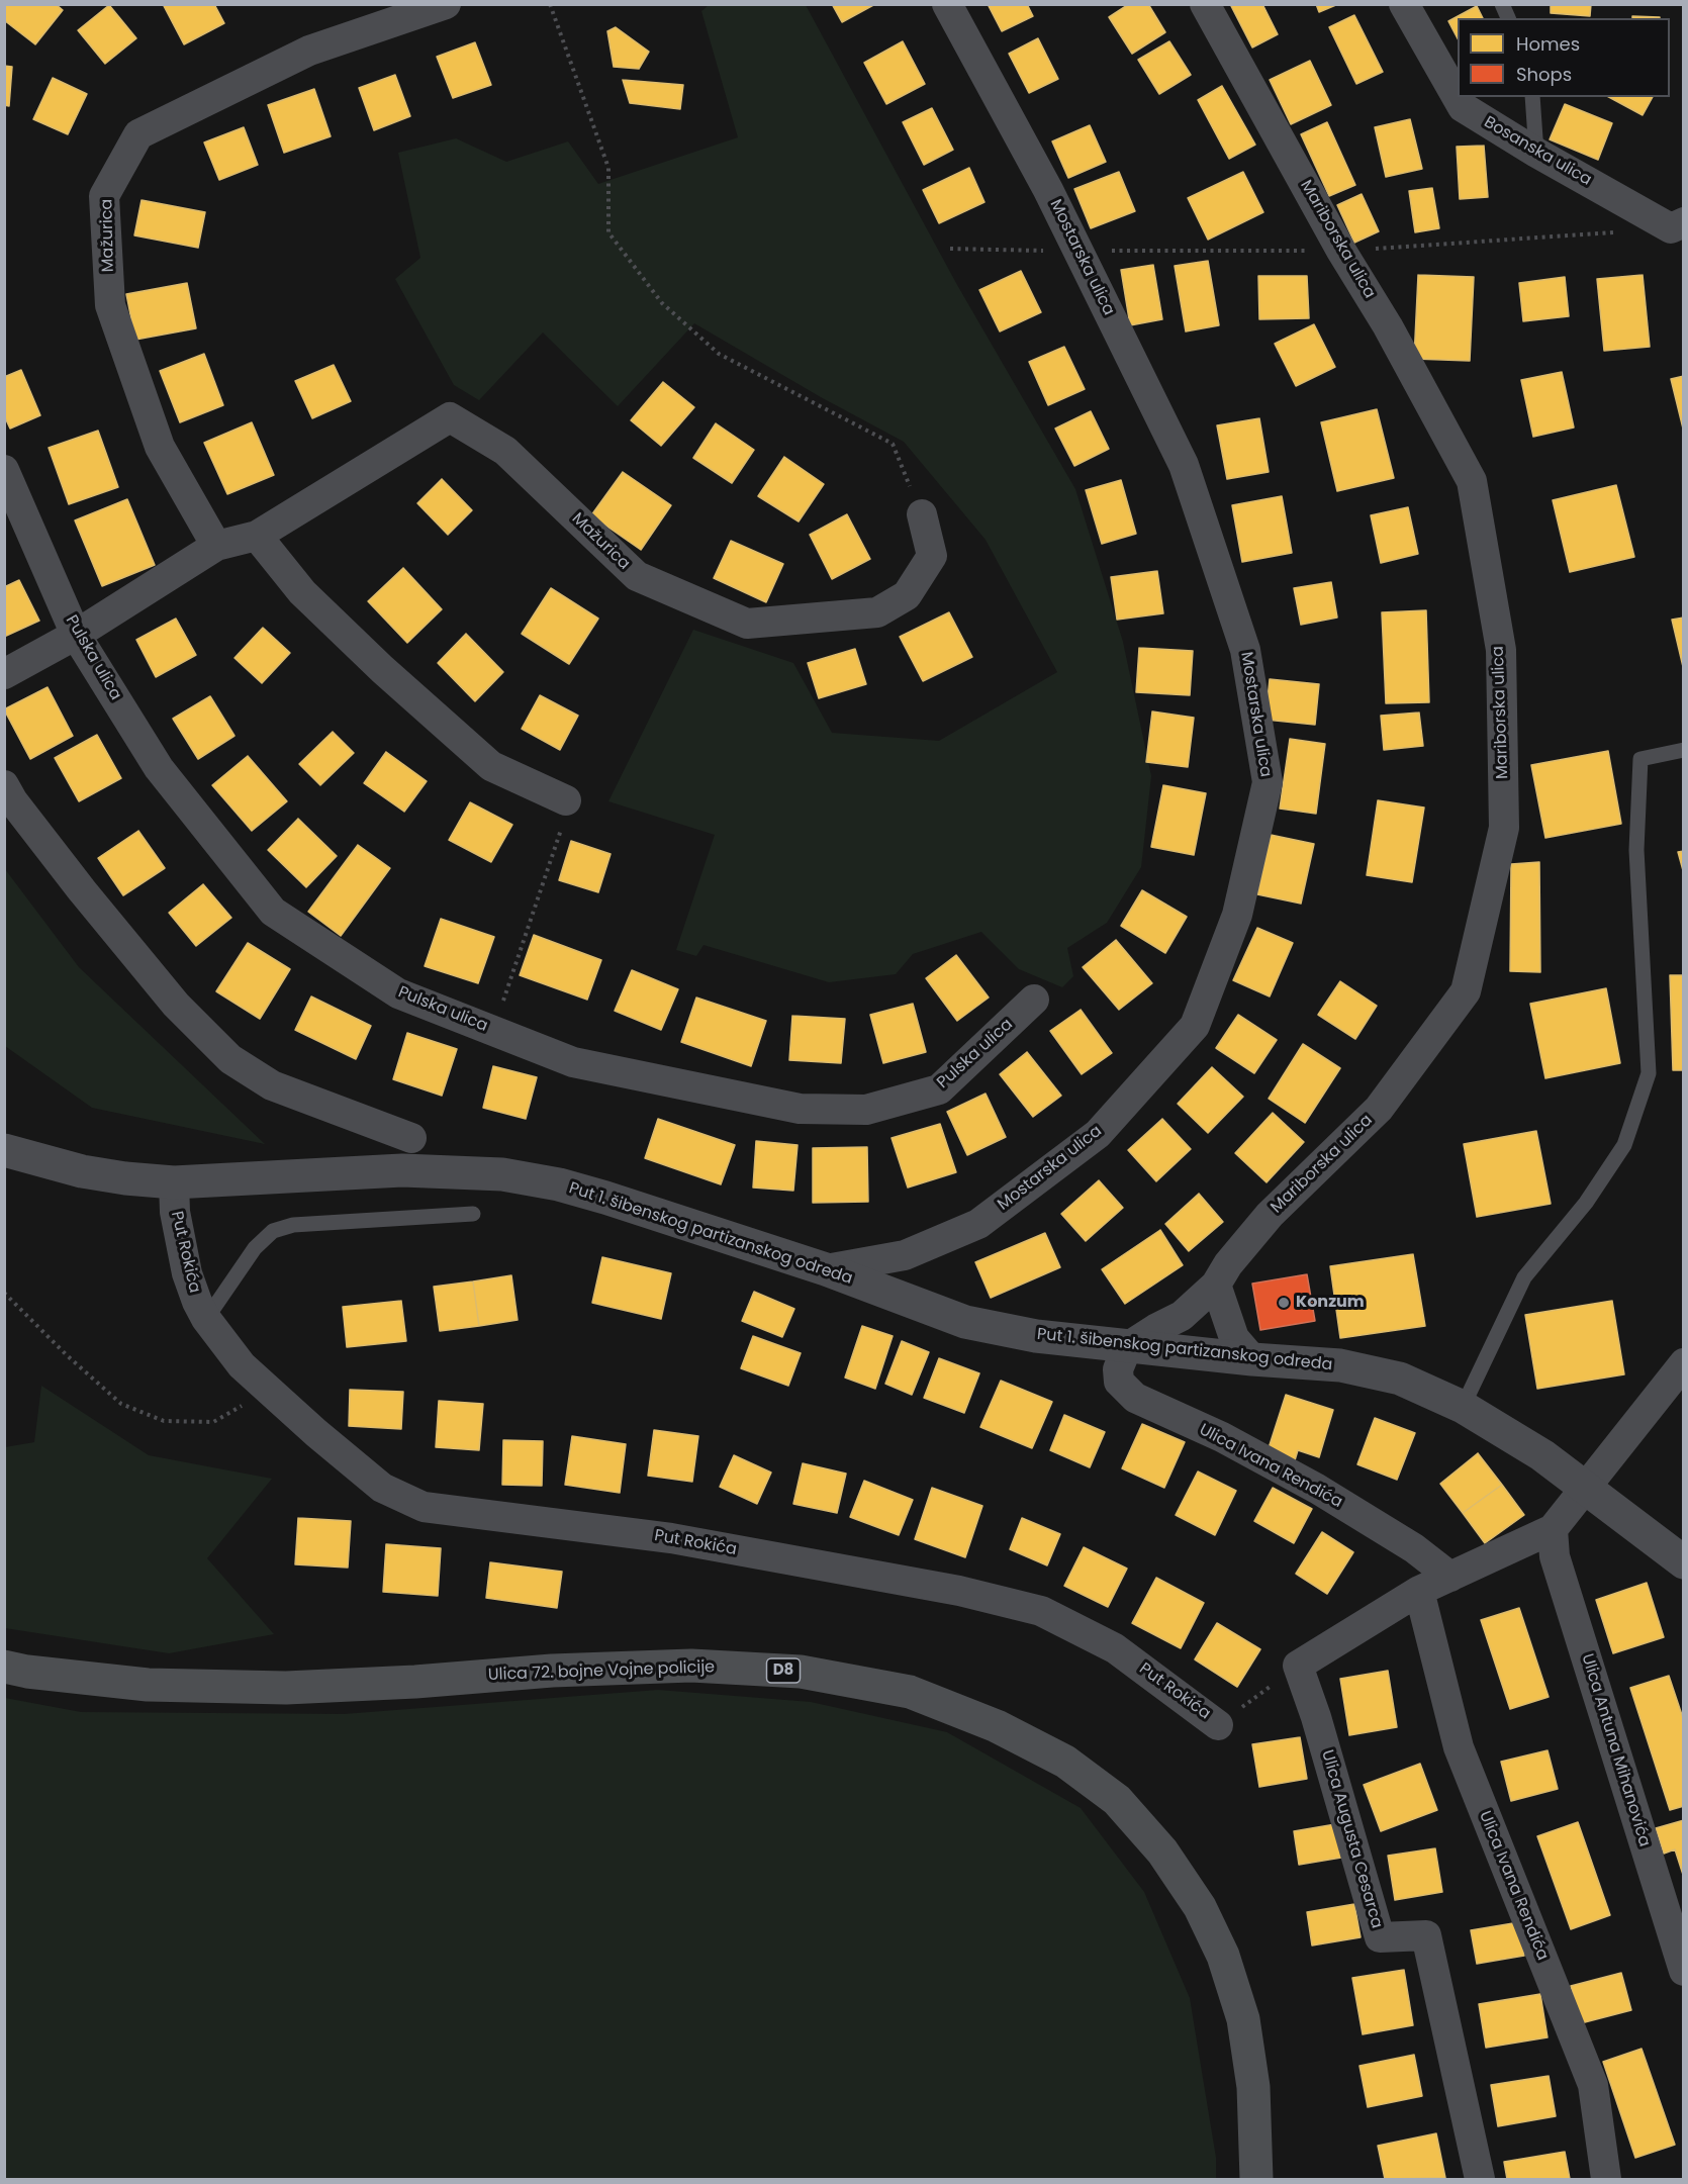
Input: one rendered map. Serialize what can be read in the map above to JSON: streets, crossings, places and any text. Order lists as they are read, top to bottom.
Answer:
{
  "streets": {
    "main road": ["D8", "Ulica 72. bojne Vojne policije"],
    "street": [
      "Bosanska ulica",
      "Mažurica",
      "Mariborska ulica",
      "Mostarska ulica",
      "Pulska ulica",
      "Put 1. šibenskog partizanskog odreda",
      "Put Rokića",
      "Ulica Ivana Rendića",
      "Ulica Antuna Mihanovića",
      "Ulica Augusta Cesarca"
    ]
  },
  "crossings": [
    ["Mažurica", "Pulska ulica"],
    ["Mariborska ulica", "Put 1. šibenskog partizanskog odreda"],
    ["Mariborska ulica", "Ulica Ivana Rendića"],
    ["Mostarska ulica", "Put 1. šibenskog partizanskog odreda"],
    ["Put 1. šibenskog partizanskog odreda", "Put Rokića"],
    ["Put 1. šibenskog partizanskog odreda", "Ulica Ivana Rendića"]
  ],
  "places": ["Konzum"],
  "legend": ["Homes", "Shops"]
}
